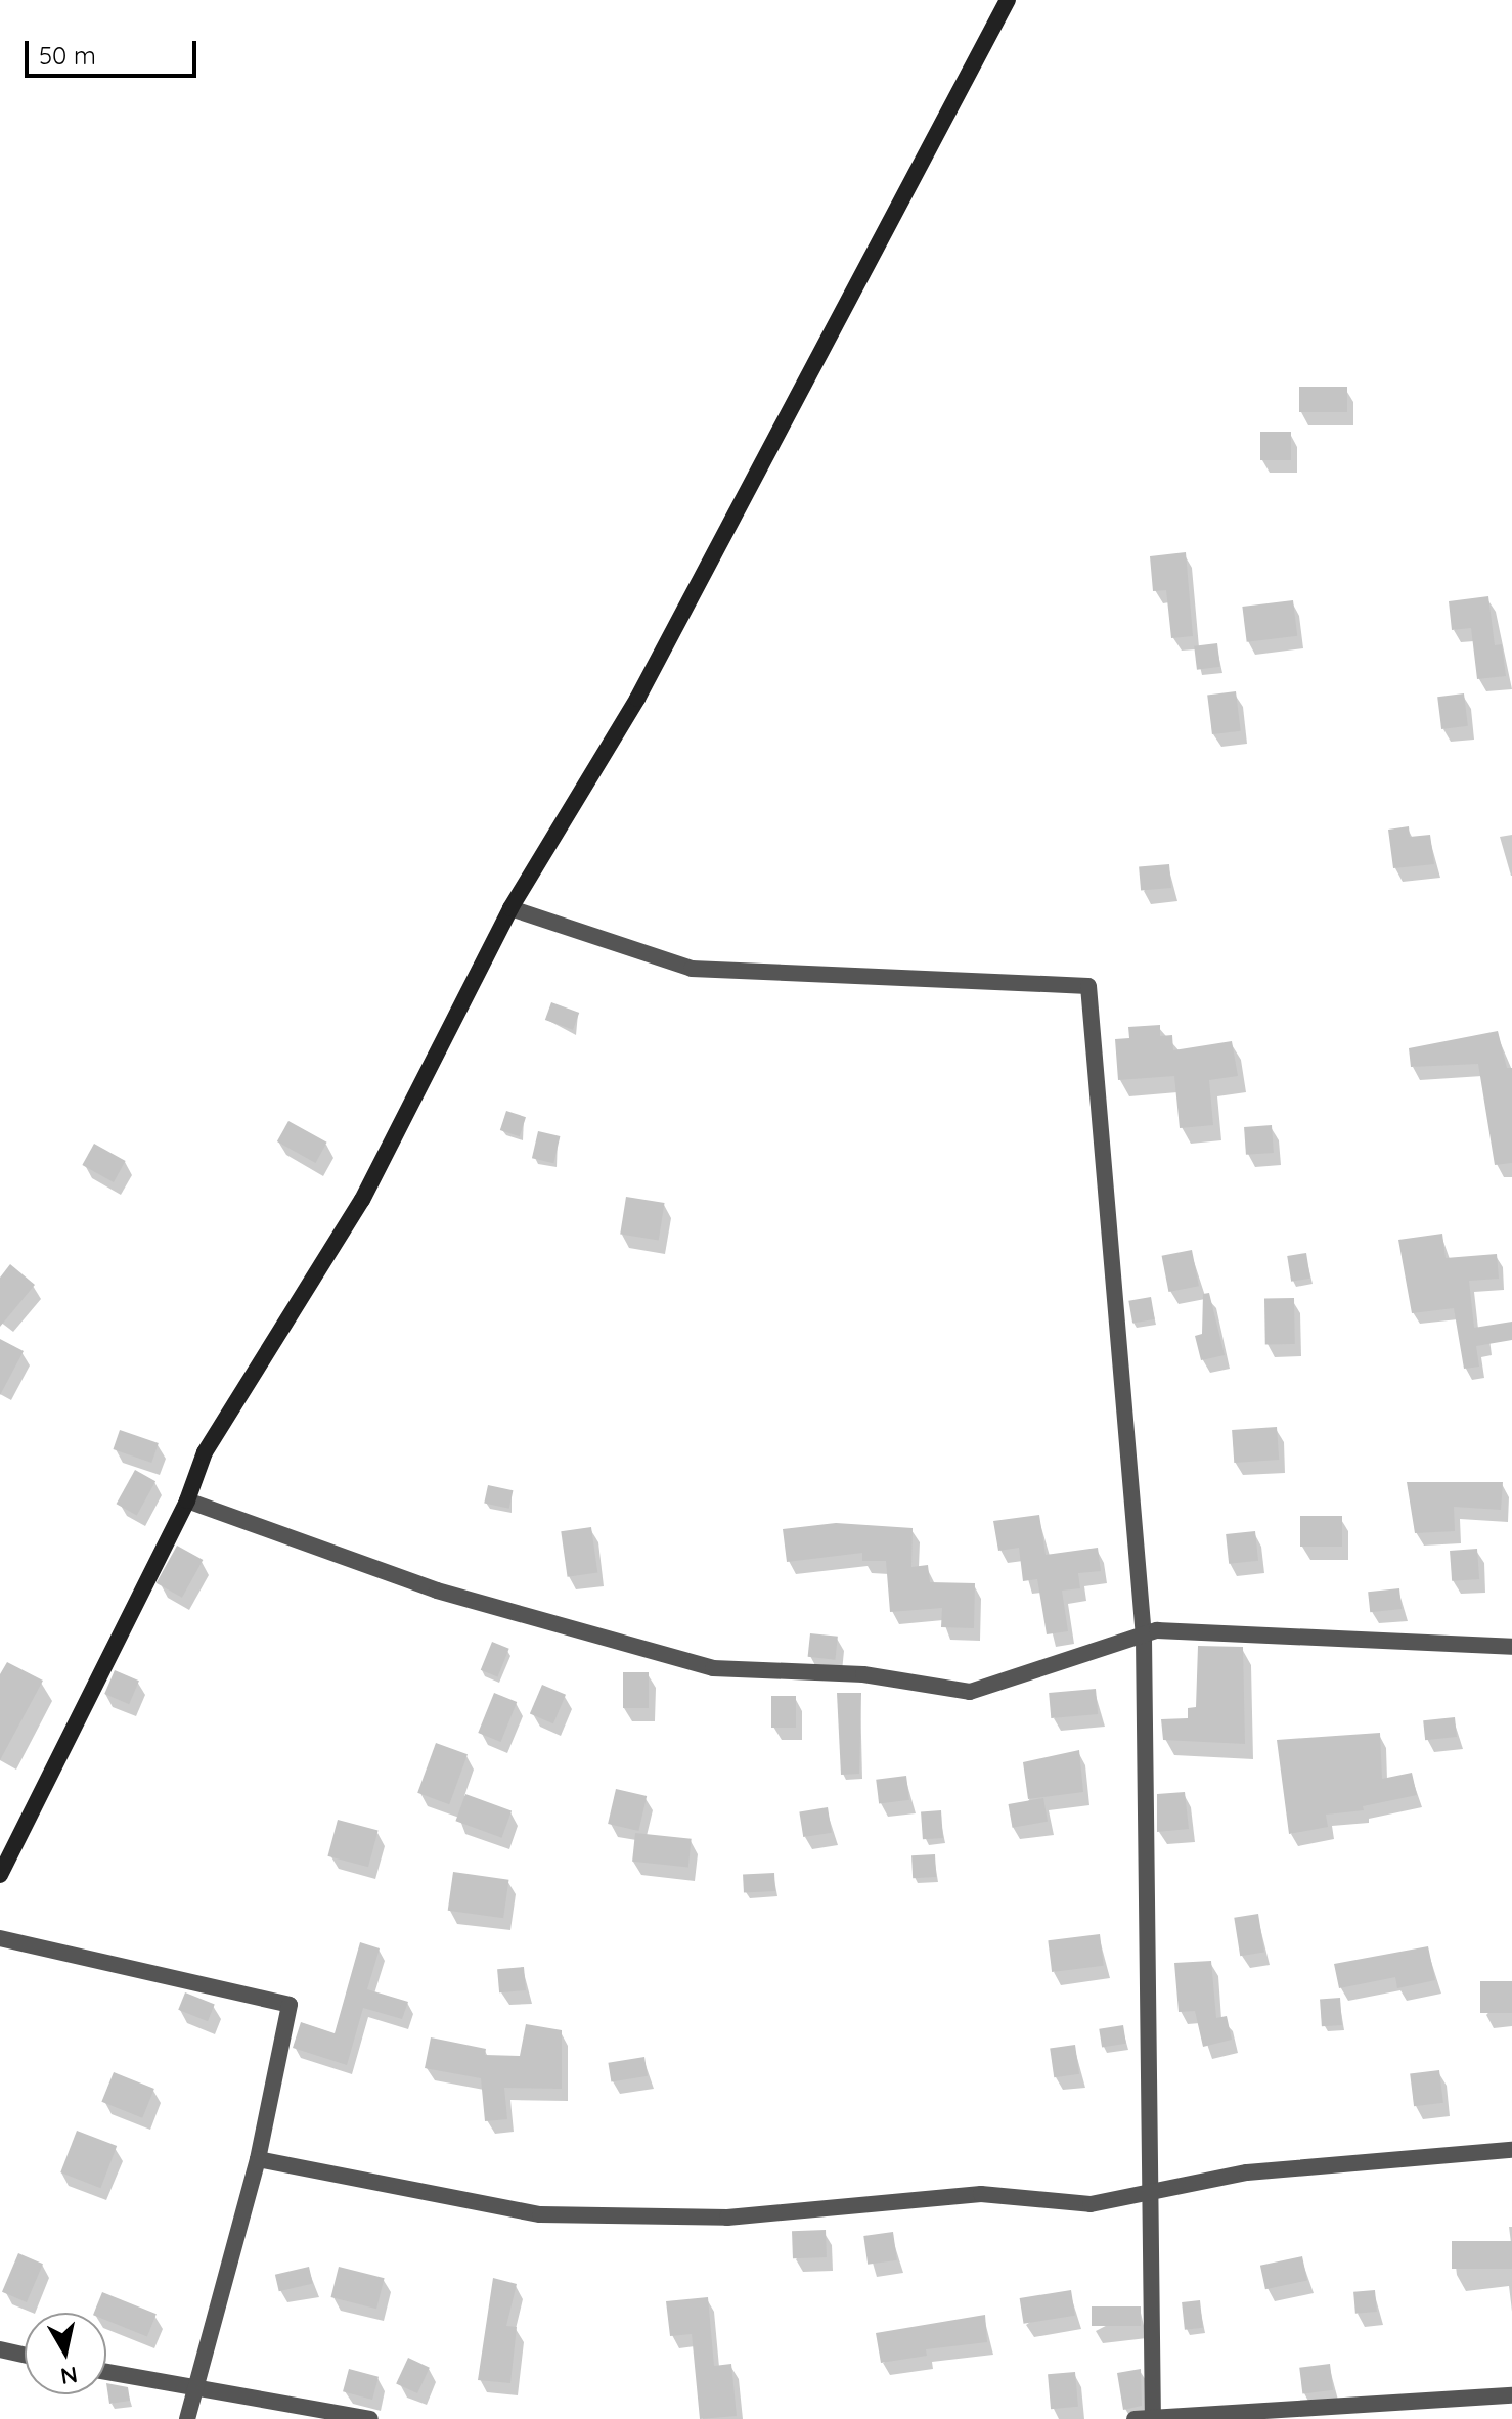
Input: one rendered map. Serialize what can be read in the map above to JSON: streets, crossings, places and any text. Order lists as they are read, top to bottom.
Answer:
{
  "scale_bar": "50 m",
  "north": "bottom"
}
